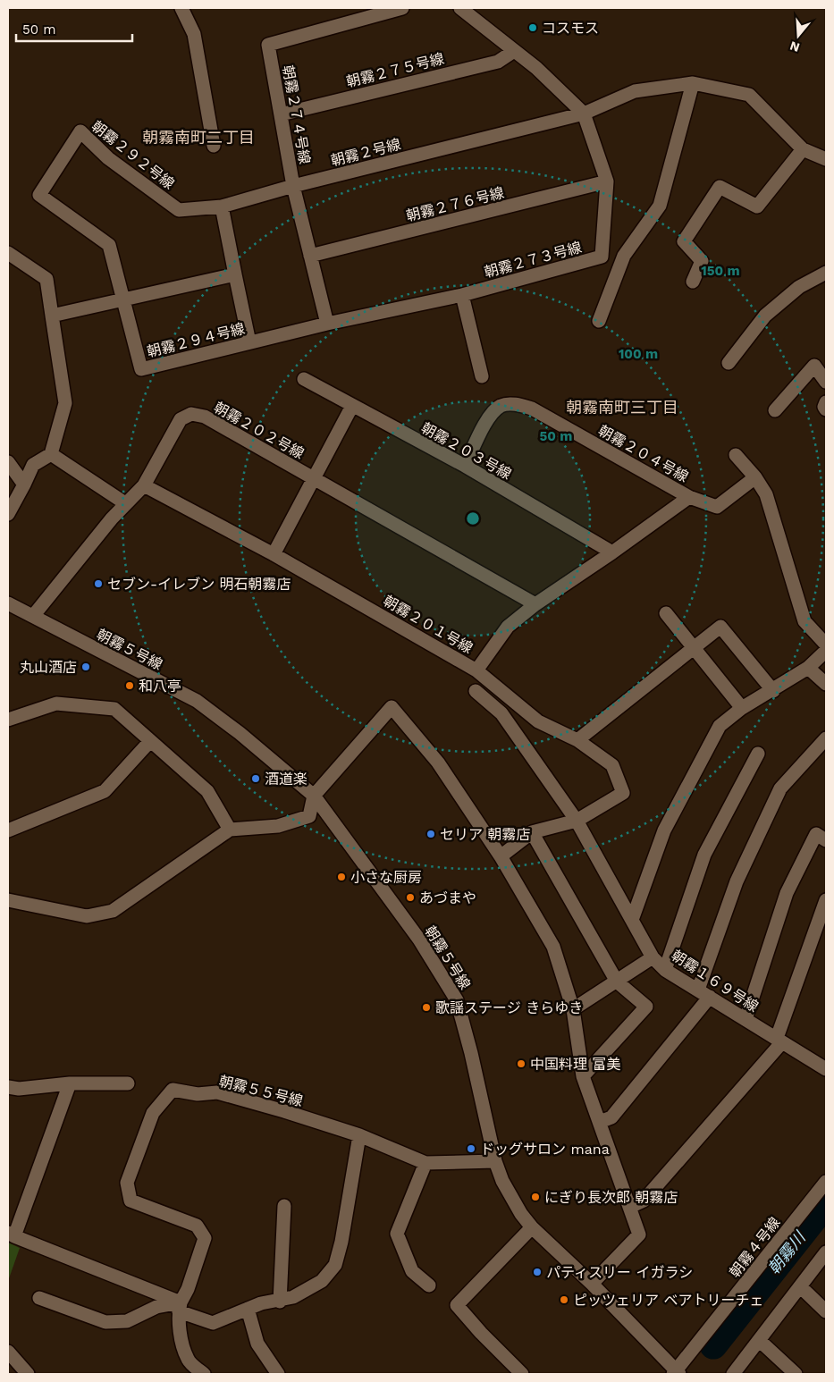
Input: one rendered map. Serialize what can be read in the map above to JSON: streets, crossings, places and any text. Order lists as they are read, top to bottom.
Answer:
{
  "streets": {
    "street": [
      "朝霧２７５号線",
      "朝霧２７４号線",
      "朝霧２号線",
      "朝霧２９２号線",
      "朝霧２７６号線",
      "朝霧２７３号線",
      "朝霧２９４号線",
      "朝霧２０２号線",
      "朝霧２０３号線",
      "朝霧２０４号線",
      "朝霧２０１号線",
      "朝霧５号線",
      "朝霧１６９号線",
      "朝霧５５号線",
      "朝霧４号線"
    ]
  },
  "crossings": [
    ["朝霧２７５号線", "朝霧２７４号線"],
    ["朝霧２７５号線", "朝霧２７３号線"],
    ["朝霧２７４号線", "朝霧２号線"],
    ["朝霧２７４号線", "朝霧２７６号線"],
    ["朝霧２７４号線", "朝霧２７３号線"],
    ["朝霧２７４号線", "朝霧２９４号線"],
    ["朝霧２号線", "朝霧２９２号線"],
    ["朝霧２号線", "朝霧２７３号線"],
    ["朝霧２９２号線", "朝霧２９４号線"],
    ["朝霧２７６号線", "朝霧２７３号線"],
    ["朝霧２７３号線", "朝霧２９４号線"],
    ["朝霧２０２号線", "朝霧２０１号線"],
    ["朝霧２０２号線", "朝霧５号線"],
    ["朝霧２０３号線", "朝霧２０４号線"],
    ["朝霧２０３号線", "朝霧２０１号線"],
    ["朝霧２０４号線", "朝霧２０１号線"],
    ["朝霧５号線", "朝霧５５号線"],
    ["朝霧５号線", "朝霧４号線"]
  ],
  "districts": ["朝霧南町二丁目", "朝霧南町三丁目"],
  "water": ["朝霧川"],
  "places": [
    "コスモス",
    "セブン-イレブン 明石朝霧店",
    "丸山酒店",
    "和八亭",
    "酒道楽",
    "セリア 朝霧店",
    "小さな厨房",
    "あづまや",
    "歌謡ステージ きらゆき",
    "中国料理 富美",
    "ドッグサロン mana",
    "にぎり長次郎 朝霧店",
    "パティスリー イガラシ",
    "ピッツェリア ベアトリーチェ"
  ],
  "scale_bar": "50 m",
  "north": "bottom",
  "rings": ["150 m", "100 m", "50 m"]
}
